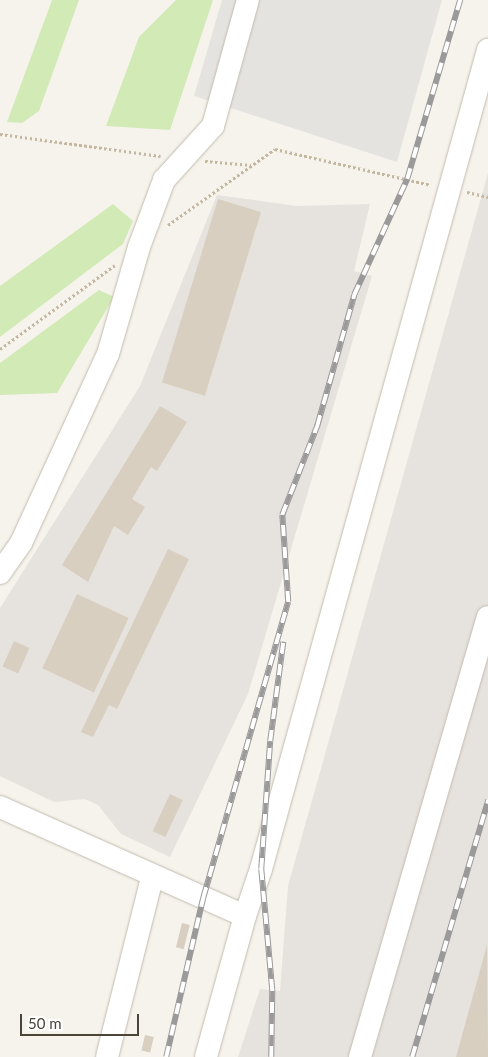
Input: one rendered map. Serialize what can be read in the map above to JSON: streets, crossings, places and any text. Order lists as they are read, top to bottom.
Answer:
{
  "scale_bar": "50 m"
}
